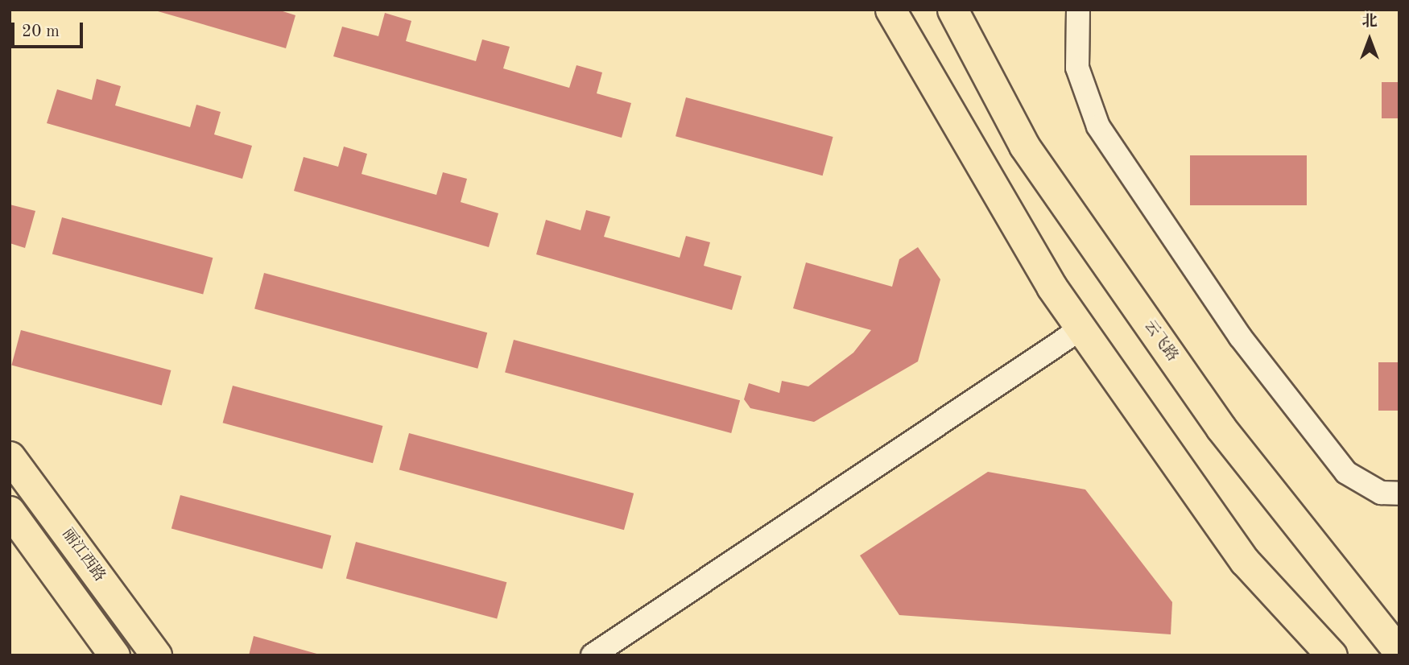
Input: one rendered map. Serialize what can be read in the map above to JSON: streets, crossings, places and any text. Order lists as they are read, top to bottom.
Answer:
{
  "streets": {
    "main road": ["云飞路", "丽江西路"]
  },
  "scale_bar": "20 m",
  "north": "top"
}
